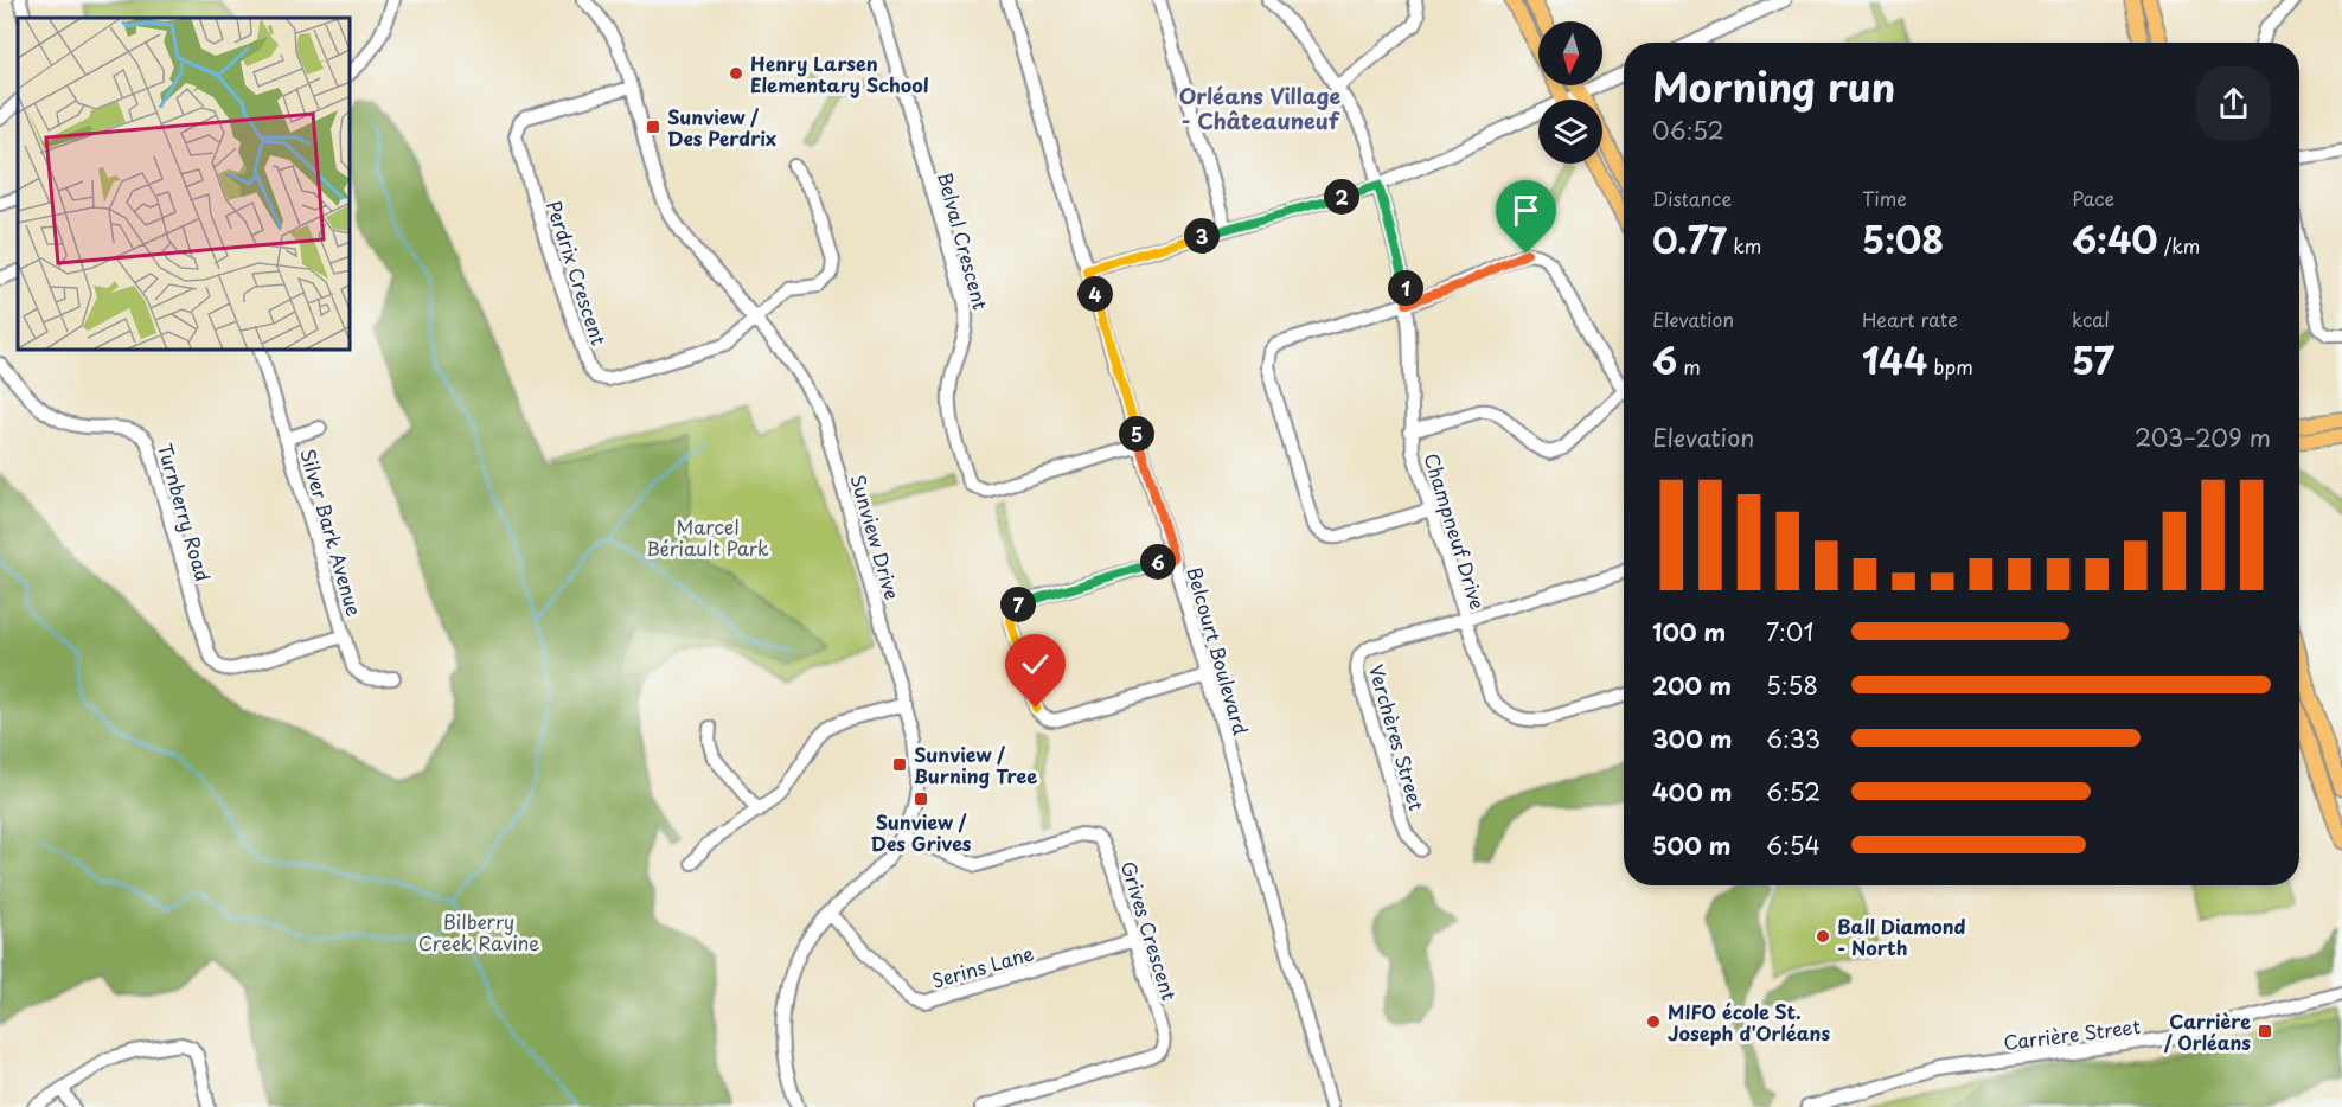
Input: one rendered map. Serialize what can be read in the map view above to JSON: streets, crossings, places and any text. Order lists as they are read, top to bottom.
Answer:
{
  "streets": {
    "street": [
      "Belval Crescent",
      "Perdrix Crescent",
      "Turnberry Road",
      "Champneuf Drive",
      "Silver Bark Avenue",
      "Sunview Drive",
      "Belcourt Boulevard",
      "Verchères Street",
      "Grives Crescent",
      "Serins Lane",
      "Carrière Street"
    ]
  },
  "crossings": [
    ["Belval Crescent", "Belcourt Boulevard"],
    ["Perdrix Crescent", "Sunview Drive"],
    ["Turnberry Road", "Silver Bark Avenue"],
    ["Champneuf Drive", "Verchères Street"],
    ["Sunview Drive", "Grives Crescent"],
    ["Sunview Drive", "Serins Lane"],
    ["Grives Crescent", "Serins Lane"]
  ],
  "districts": ["Orléans Village - Châteauneuf"],
  "parks": ["Marcel Bériault Park", "Bilberry Creek Ravine"],
  "places": {
    "other": ["Henry Larsen Elementary School", "Ball Diamond - North", "MIFO école St. Joseph d'Orléans"],
    "transit": [
      "Sunview / Des Perdrix",
      "Sunview / Burning Tree",
      "Sunview / Des Grives",
      "Carrière / Orléans"
    ]
  },
  "north": "bottom",
  "page": {
    "heading": ["Morning run", "06:52"],
    "stats": [
      ["Distance", "0.77 km"],
      ["Time", "5:08"],
      ["Pace", "6:40 /km"],
      ["Elevation", "6 m"],
      ["Heart rate", "144 bpm"],
      ["kcal", "57"]
    ],
    "pins": [
      "2",
      "3",
      "1",
      "4",
      "5",
      "6",
      "7"
    ],
    "chart": ["Elevation", "203–209 m"],
    "list": [
      {
        "name": "100 m",
        "note": "7:01"
      },
      {
        "name": "200 m",
        "note": "5:58"
      },
      {
        "name": "300 m",
        "note": "6:33"
      },
      {
        "name": "400 m",
        "note": "6:52"
      },
      {
        "name": "500 m",
        "note": "6:54"
      }
    ]
  }
}
